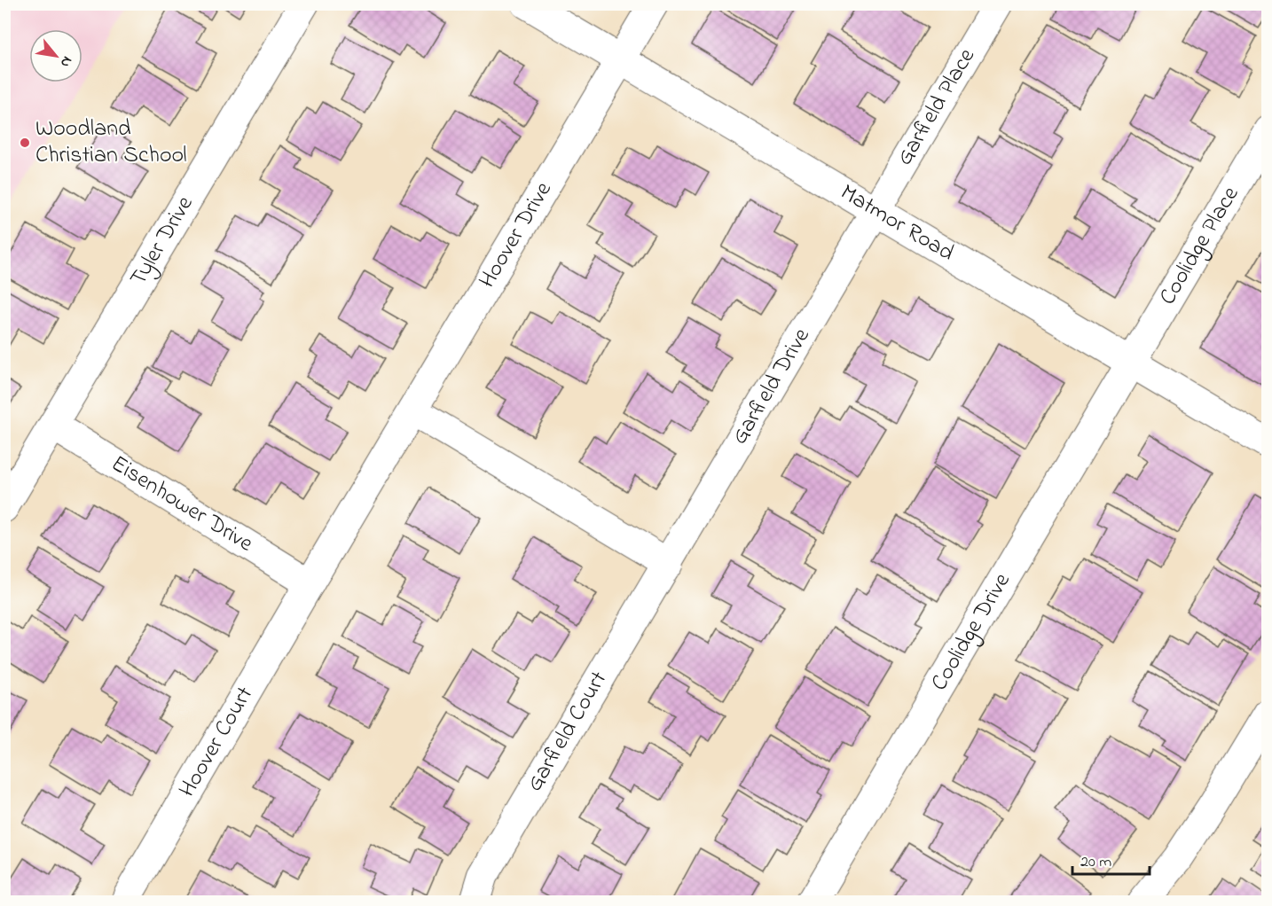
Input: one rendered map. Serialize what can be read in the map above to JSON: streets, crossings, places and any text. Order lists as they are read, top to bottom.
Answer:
{
  "streets": {
    "street": [
      "Garfield Place",
      "Matmor Road",
      "Hoover Drive",
      "Tyler Drive",
      "Coolidge Place",
      "Garfield Drive",
      "Eisenhower Drive",
      "Coolidge Drive",
      "Garfield Court",
      "Hoover Court"
    ]
  },
  "crossings": [
    ["Garfield Place", "Matmor Road"],
    ["Garfield Place", "Garfield Drive"],
    ["Matmor Road", "Hoover Drive"],
    ["Matmor Road", "Coolidge Place"],
    ["Matmor Road", "Garfield Drive"],
    ["Matmor Road", "Coolidge Drive"],
    ["Hoover Drive", "Eisenhower Drive"],
    ["Hoover Drive", "Hoover Court"],
    ["Tyler Drive", "Eisenhower Drive"],
    ["Coolidge Place", "Coolidge Drive"],
    ["Garfield Drive", "Garfield Court"],
    ["Eisenhower Drive", "Hoover Court"]
  ],
  "places": ["Woodland Christian School"],
  "scale_bar": "20 m",
  "north": "bottom right"
}
